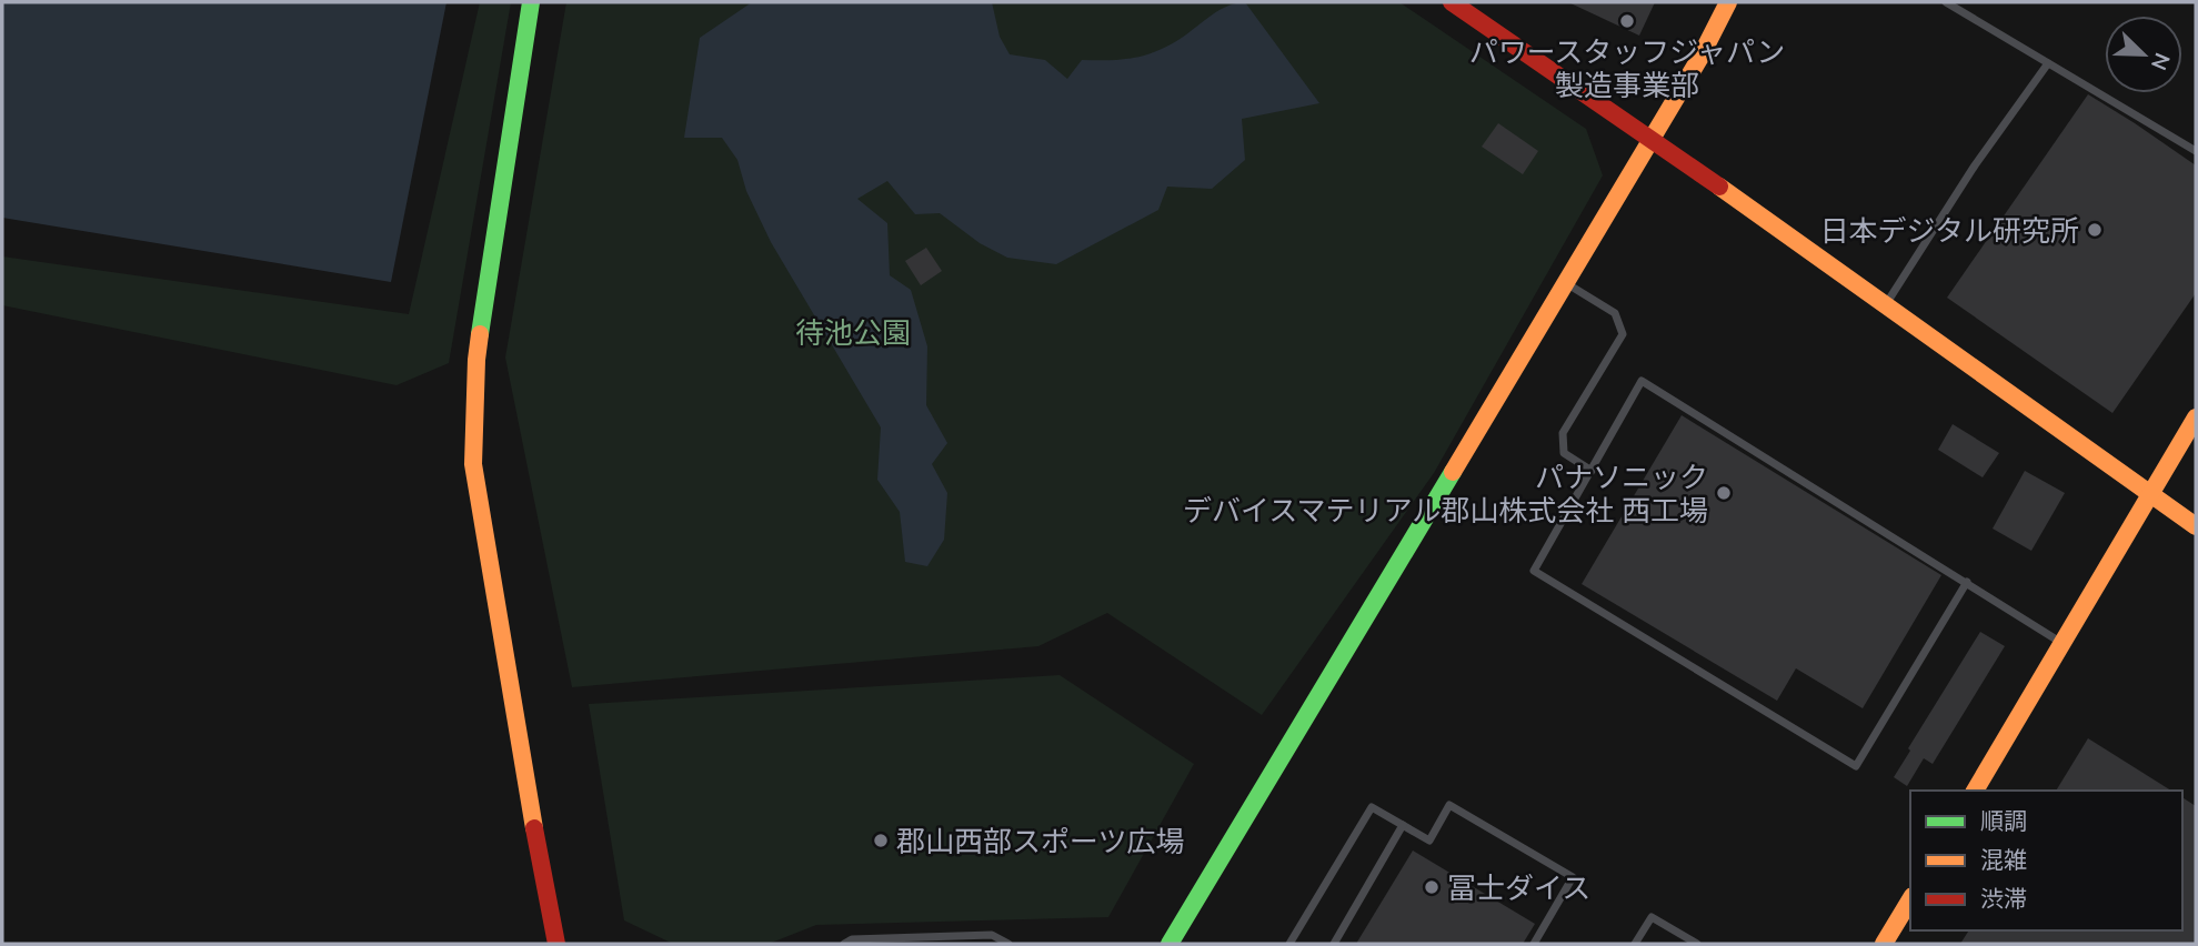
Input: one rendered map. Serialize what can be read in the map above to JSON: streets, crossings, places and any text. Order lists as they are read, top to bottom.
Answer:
{
  "parks": ["待池公園"],
  "places": [
    "パワースタッフジャパン 製造事業部",
    "日本デジタル研究所",
    "パナソニック デバイスマテリアル郡山株式会社 西工場",
    "郡山西部スポーツ広場",
    "冨士ダイス"
  ],
  "legend": ["順調", "混雑", "渋滞"],
  "north": "bottom right"
}
